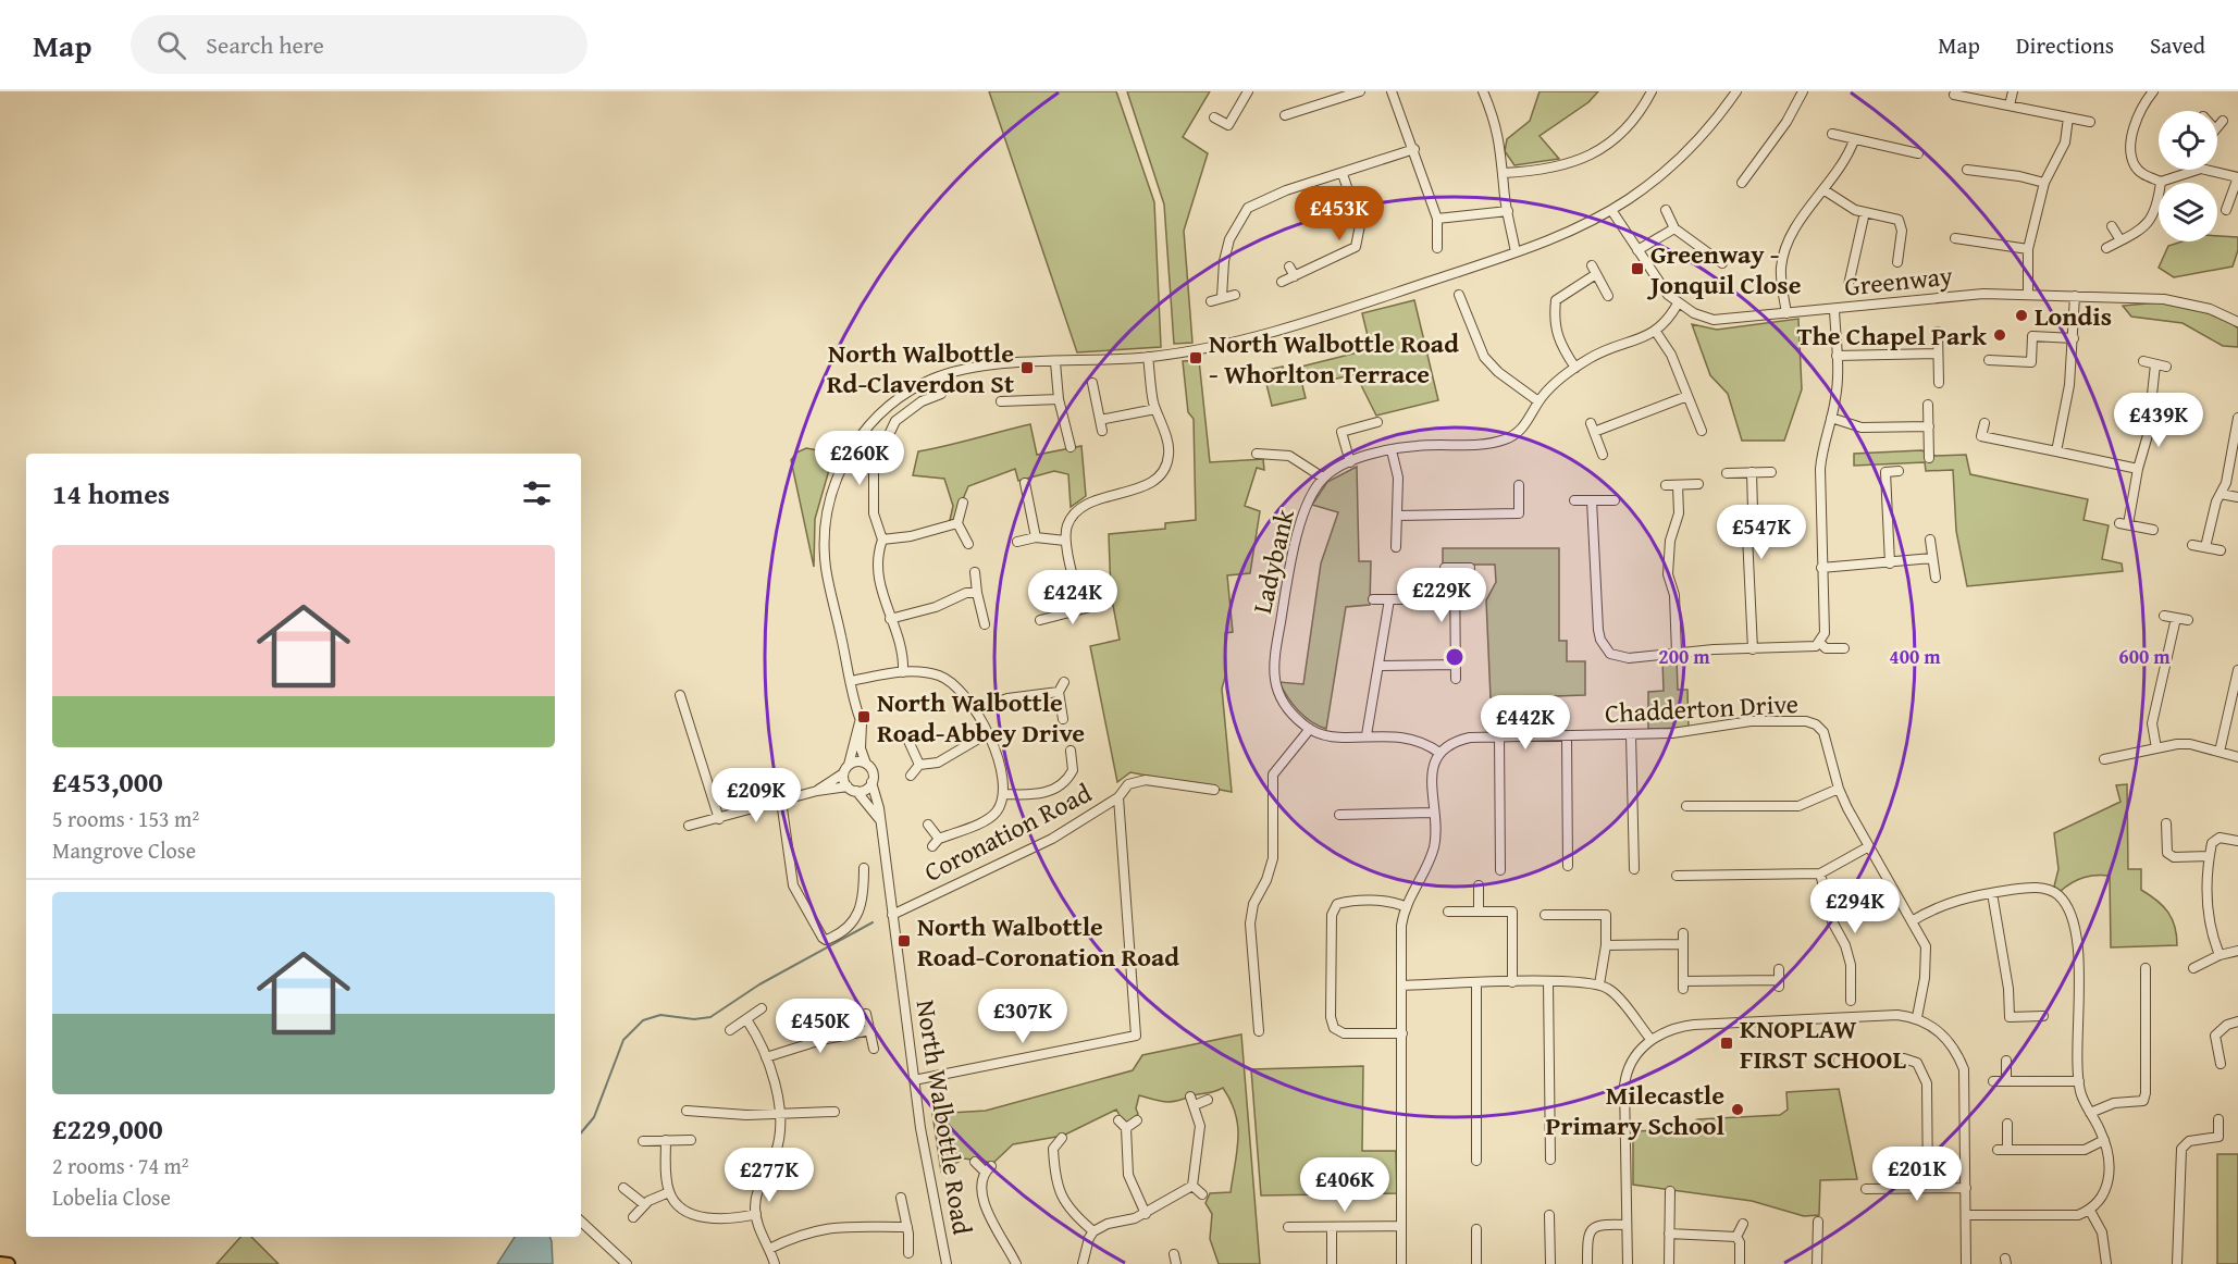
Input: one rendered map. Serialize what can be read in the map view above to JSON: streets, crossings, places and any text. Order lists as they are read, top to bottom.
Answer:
{
  "streets": {
    "street": [
      "Greenway",
      "Ladybank",
      "Chadderton Drive",
      "Coronation Road",
      "North Walbottle Road"
    ]
  },
  "crossings": [
    ["Greenway", "North Walbottle Road"],
    ["Coronation Road", "North Walbottle Road"]
  ],
  "places": {
    "transit": [
      "Greenway - Jonquil Close",
      "North Walbottle Road - Whorlton Terrace",
      "North Walbottle Rd-Claverdon St",
      "North Walbottle Road-Abbey Drive",
      "North Walbottle Road-Coronation Road",
      "KNOPLAW FIRST SCHOOL"
    ],
    "other": ["Londis", "The Chapel Park", "Milecastle Primary School"]
  },
  "page": {
    "header": "Map",
    "search": "Search here",
    "nav": ["Map", "Directions", "Saved"],
    "price": [
      "£453K",
      "£439K",
      "£260K",
      "£547K",
      "£229K",
      "£424K",
      "£442K",
      "£209K",
      "£294K",
      "£307K",
      "£450K",
      "£201K",
      "£277K",
      "£406K"
    ],
    "heading": "14 homes",
    "list": [
      {
        "name": "£453,000",
        "note": "5 rooms · 153 m² · Mangrove Close"
      },
      {
        "name": "£229,000",
        "note": "2 rooms · 74 m² · Lobelia Close"
      }
    ]
  },
  "rings": ["200 m", "400 m", "600 m"]
}
